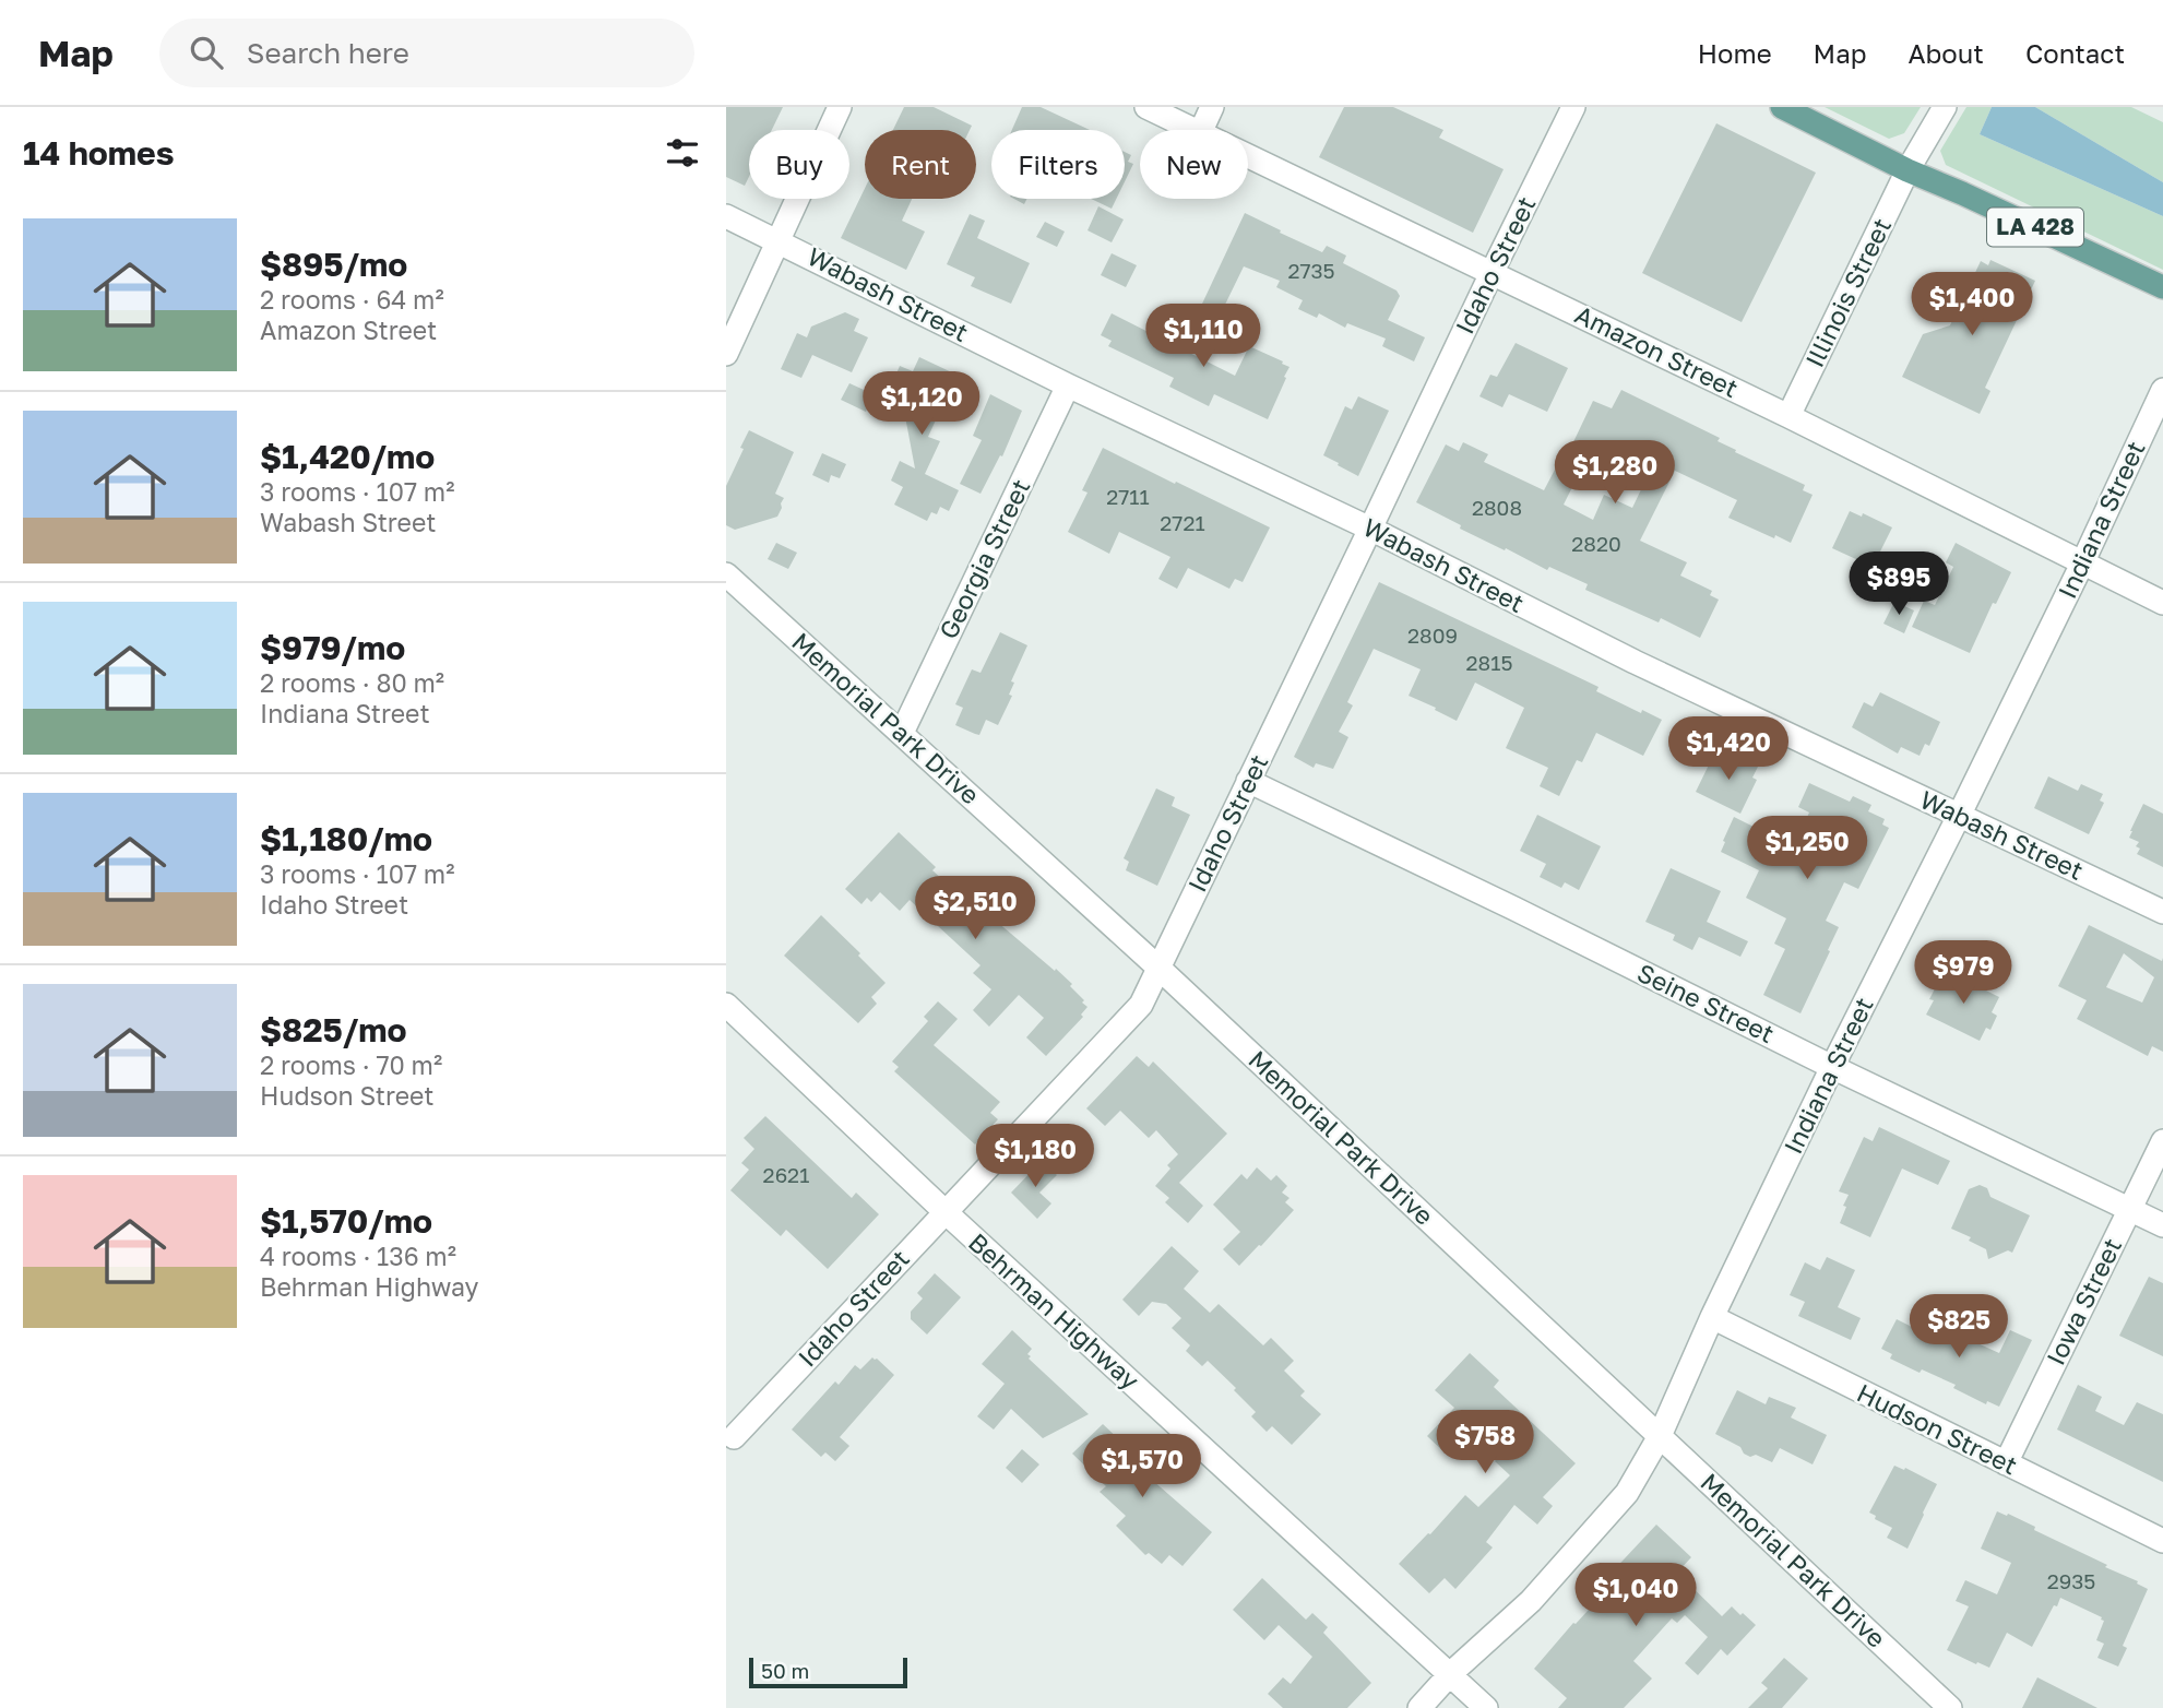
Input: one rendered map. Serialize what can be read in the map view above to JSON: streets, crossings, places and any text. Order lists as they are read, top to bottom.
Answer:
{
  "streets": {
    "main road": ["LA 428"],
    "street": [
      "Idaho Street",
      "Illinois Street",
      "Wabash Street",
      "Amazon Street",
      "Indiana Street",
      "Georgia Street",
      "Memorial Park Drive",
      "Seine Street",
      "Iowa Street",
      "Behrman Highway",
      "Hudson Street"
    ]
  },
  "crossings": [
    ["LA 428", "Illinois Street"],
    ["Idaho Street", "Wabash Street"],
    ["Idaho Street", "Amazon Street"],
    ["Idaho Street", "Memorial Park Drive"],
    ["Idaho Street", "Seine Street"],
    ["Idaho Street", "Behrman Highway"],
    ["Illinois Street", "Amazon Street"],
    ["Wabash Street", "Indiana Street"],
    ["Wabash Street", "Georgia Street"],
    ["Amazon Street", "Indiana Street"],
    ["Indiana Street", "Memorial Park Drive"],
    ["Indiana Street", "Seine Street"],
    ["Indiana Street", "Behrman Highway"],
    ["Indiana Street", "Hudson Street"],
    ["Georgia Street", "Memorial Park Drive"],
    ["Seine Street", "Iowa Street"],
    ["Iowa Street", "Hudson Street"]
  ],
  "house_numbers": [
    "2735",
    "2711",
    "2808",
    "2721",
    "2820",
    "2809",
    "2815",
    "2621",
    "2935"
  ],
  "scale_bar": "50 m",
  "page": {
    "header": "Map",
    "search": "Search here",
    "nav": [
      "Home",
      "Map",
      "About",
      "Contact"
    ],
    "heading": "14 homes",
    "chip": [
      "Buy",
      "Rent",
      "Filters",
      "New"
    ],
    "list": [
      {
        "name": "$895/mo",
        "note": "2 rooms · 64 m² · Amazon Street"
      },
      {
        "name": "$1,420/mo",
        "note": "3 rooms · 107 m² · Wabash Street"
      },
      {
        "name": "$979/mo",
        "note": "2 rooms · 80 m² · Indiana Street"
      },
      {
        "name": "$1,180/mo",
        "note": "3 rooms · 107 m² · Idaho Street"
      },
      {
        "name": "$825/mo",
        "note": "2 rooms · 70 m² · Hudson Street"
      },
      {
        "name": "$1,570/mo",
        "note": "4 rooms · 136 m² · Behrman Highway"
      }
    ],
    "price": [
      "$1,400",
      "$1,110",
      "$1,120",
      "$1,280",
      "$895",
      "$1,420",
      "$1,250",
      "$2,510",
      "$979",
      "$1,180",
      "$825",
      "$758",
      "$1,570",
      "$1,040"
    ],
    "scale": "50 m"
  }
}
